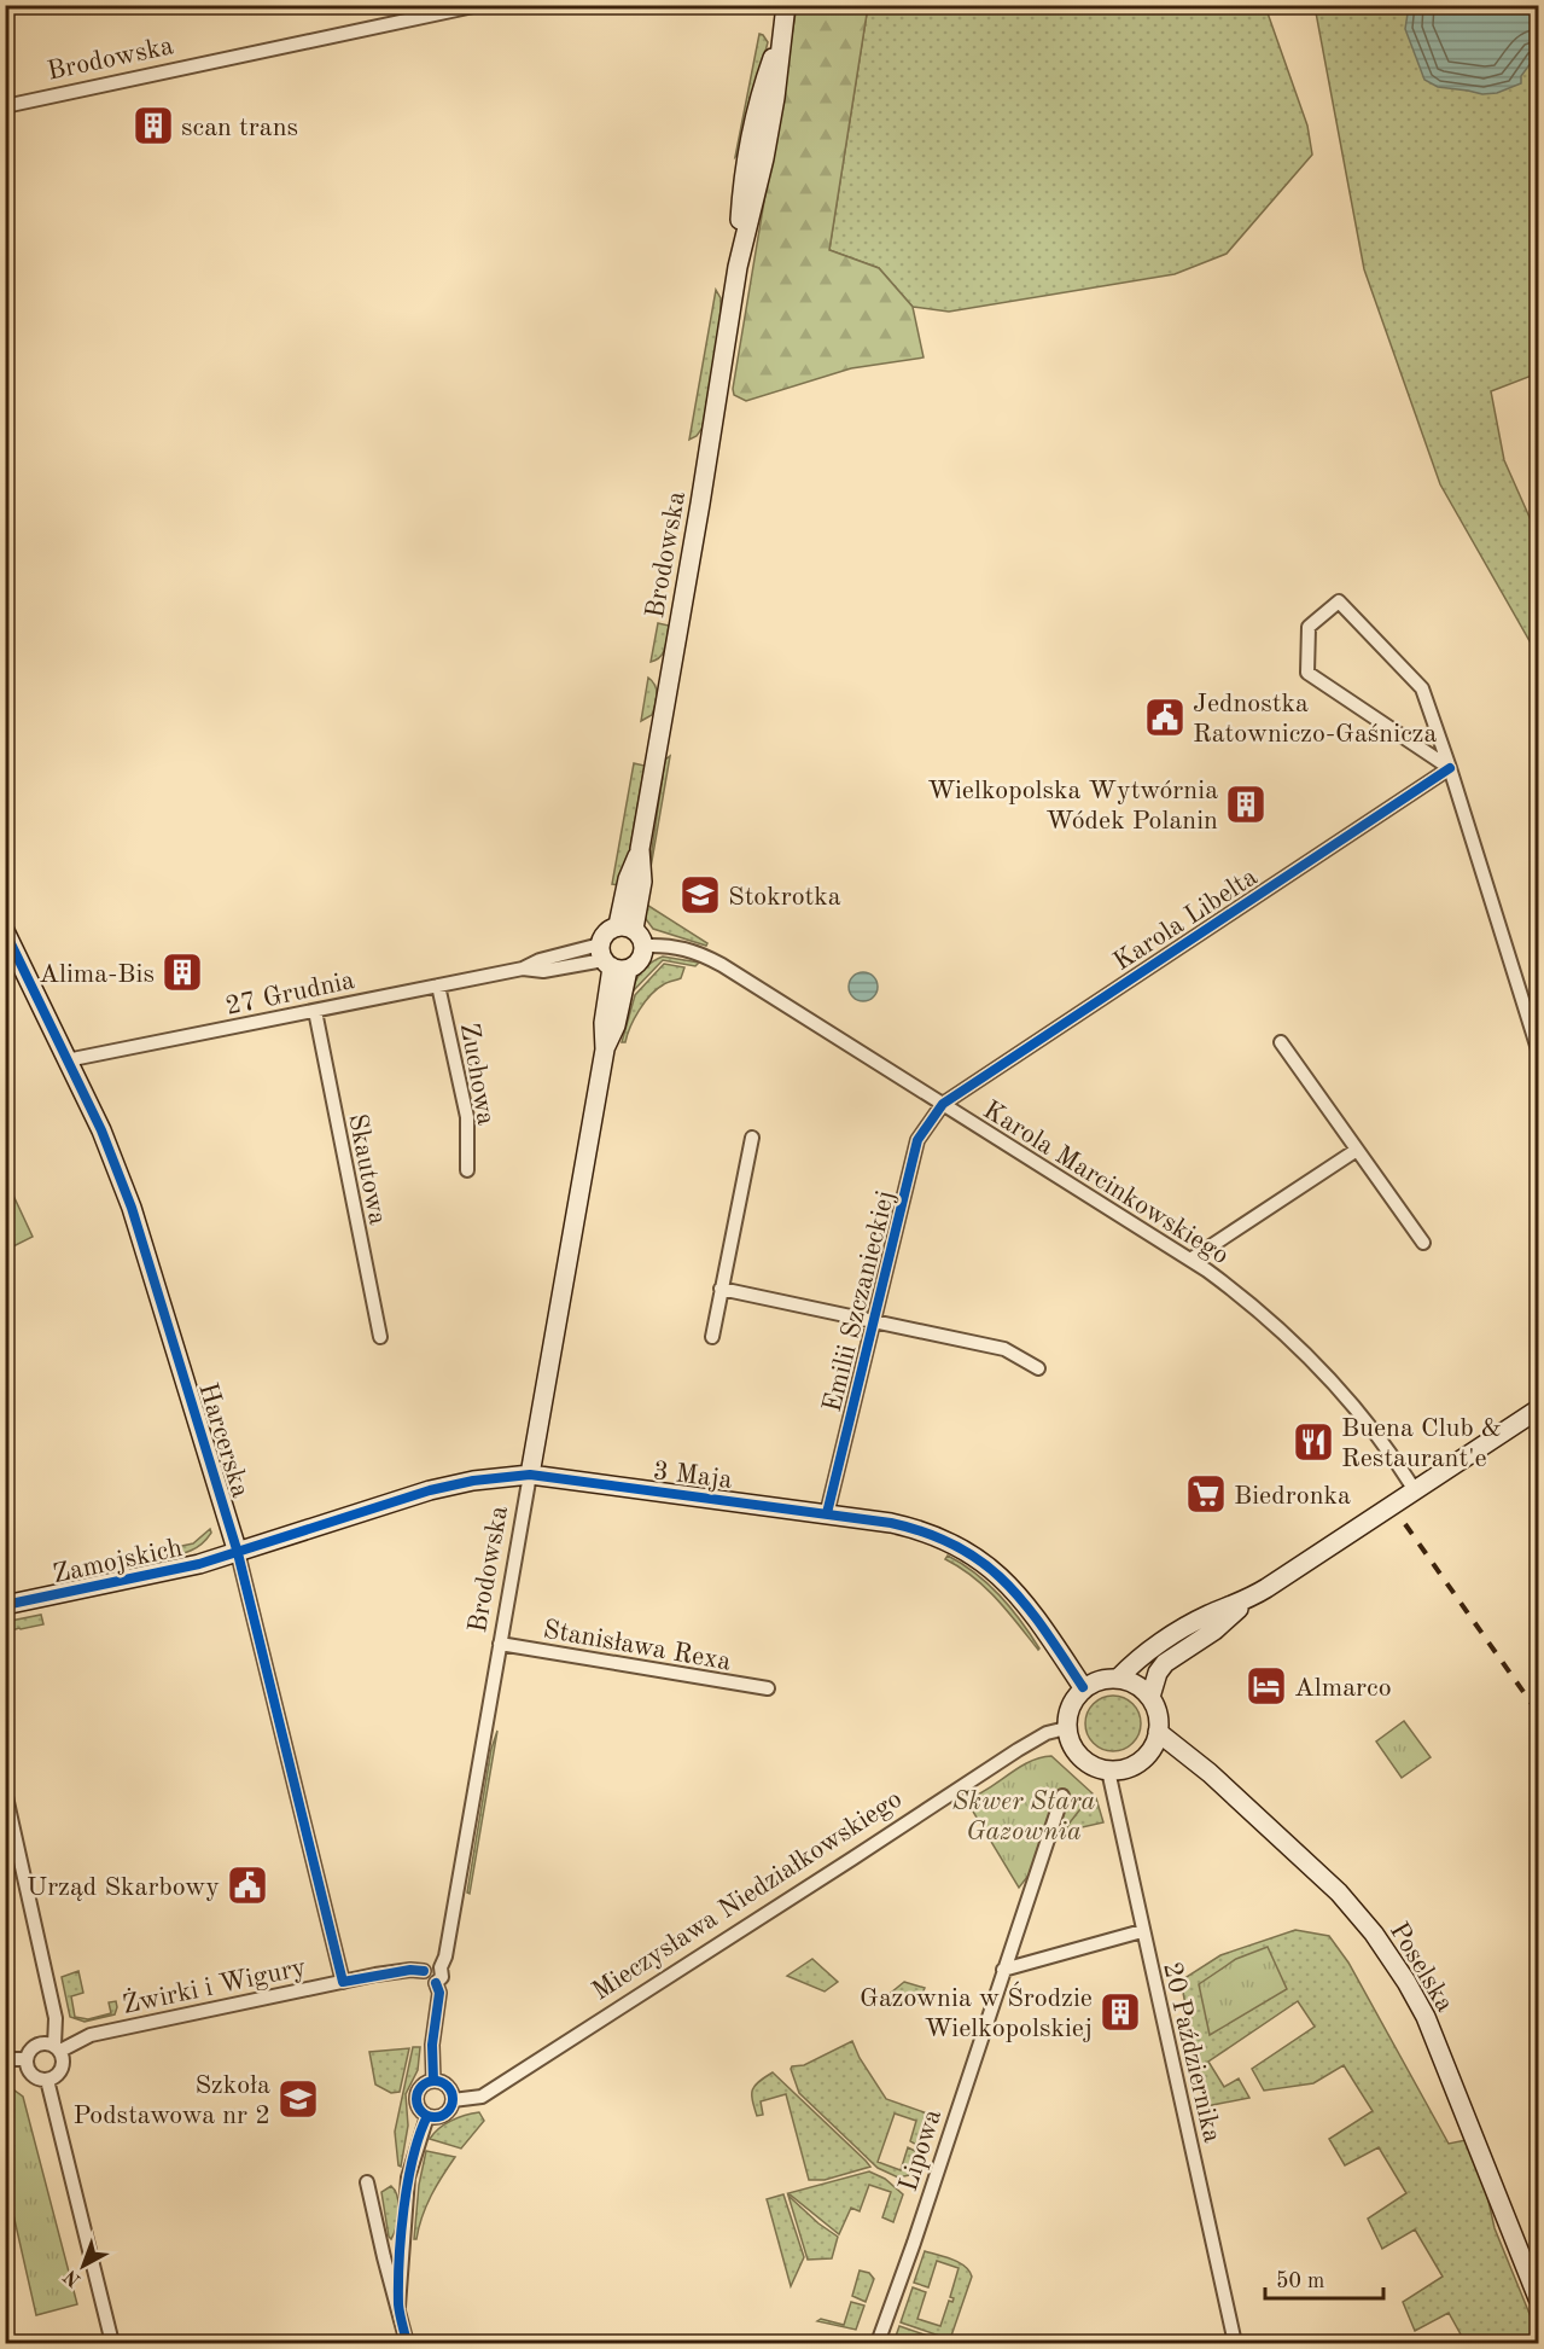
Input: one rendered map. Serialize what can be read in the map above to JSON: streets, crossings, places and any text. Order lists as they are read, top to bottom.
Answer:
{
  "streets": {
    "street": [
      "Brodowska",
      "Karola Libelta",
      "27 Grudnia",
      "Zuchowa",
      "Skautowa",
      "Karola Marcinkowskiego",
      "Emilii Szczanieckiej",
      "Harcerska",
      "3 Maja",
      "Zamojskich",
      "Stanisława Rexa",
      "Mieczysława Niedziałkowskiego",
      "Poselska",
      "Żwirki i Wigury",
      "20 Października",
      "Lipowa"
    ]
  },
  "crossings": [
    ["Brodowska", "27 Grudnia"],
    ["Brodowska", "Karola Marcinkowskiego"],
    ["Brodowska", "3 Maja"],
    ["Brodowska", "Stanisława Rexa"],
    ["Brodowska", "Żwirki i Wigury"],
    ["Karola Libelta", "Karola Marcinkowskiego"],
    ["Karola Libelta", "Emilii Szczanieckiej"],
    ["27 Grudnia", "Zuchowa"],
    ["27 Grudnia", "Skautowa"],
    ["27 Grudnia", "Karola Marcinkowskiego"],
    ["27 Grudnia", "Harcerska"],
    ["Karola Marcinkowskiego", "Emilii Szczanieckiej"],
    ["Emilii Szczanieckiej", "3 Maja"],
    ["Harcerska", "3 Maja"],
    ["Harcerska", "Zamojskich"],
    ["Harcerska", "Żwirki i Wigury"],
    ["3 Maja", "Zamojskich"],
    ["3 Maja", "Mieczysława Niedziałkowskiego"],
    ["3 Maja", "Poselska"],
    ["3 Maja", "20 Października"],
    ["Mieczysława Niedziałkowskiego", "Poselska"],
    ["Mieczysława Niedziałkowskiego", "20 Października"],
    ["Poselska", "20 Października"]
  ],
  "parks": ["Skwer Stara Gazownia"],
  "places": {
    "building": [
      "scan trans",
      "Wielkopolska Wytwórnia Wódek Polanin",
      "Alima-Bis",
      "Gazownia w Środzie Wielkopolskiej"
    ],
    "public building": ["Jednostka Ratowniczo-Gaśnicza", "Urząd Skarbowy"],
    "school or university": ["Stokrotka", "Szkoła Podstawowa nr 2"],
    "restaurant": ["Buena Club & Restaurant'e"],
    "supermarket": ["Biedronka"],
    "hotel": ["Almarco"]
  },
  "scale_bar": "50 m",
  "north": "bottom left"
}
